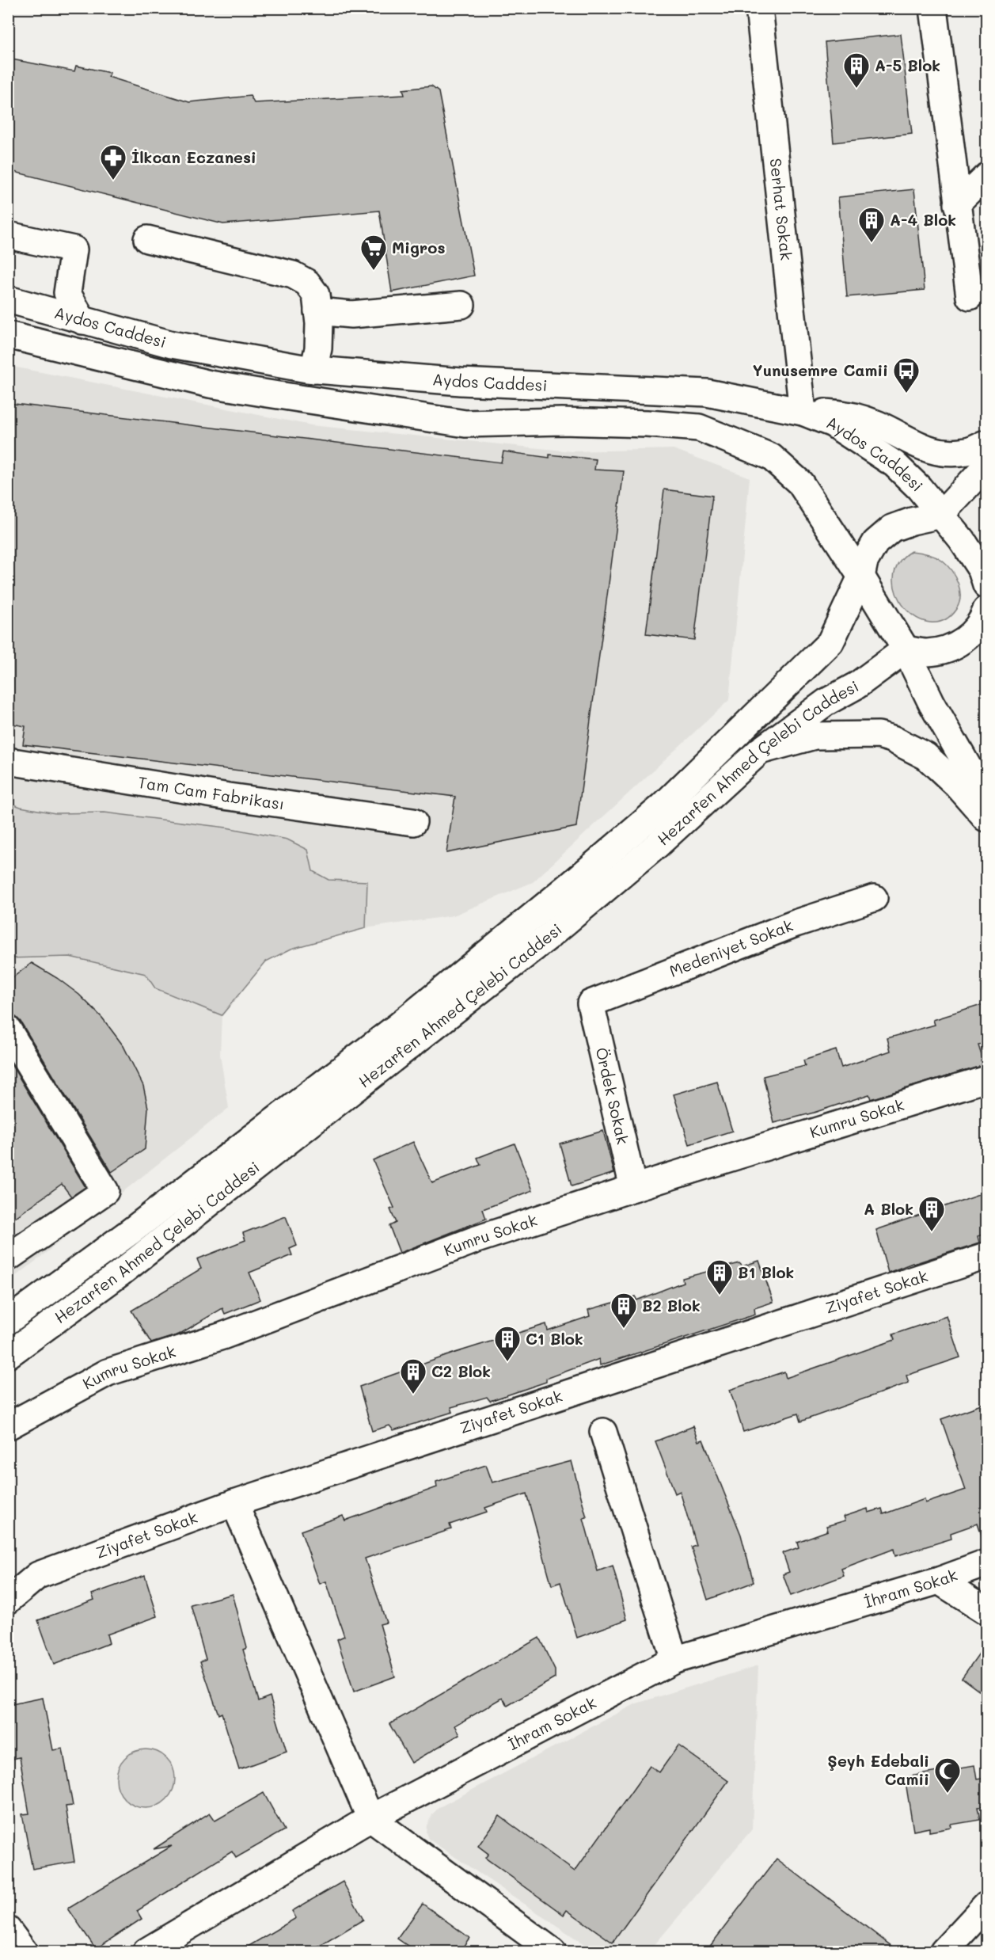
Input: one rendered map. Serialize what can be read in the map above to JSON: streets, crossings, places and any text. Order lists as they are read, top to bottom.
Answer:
{
  "streets": {
    "street": [
      "Serhat Sokak",
      "Aydos Caddesi",
      "Hezarfen Ahmed Çelebi Caddesi",
      "Tam Cam Fabrikası",
      "Medeniyet Sokak",
      "Ördek Sokak",
      "Kumru Sokak",
      "Ziyafet Sokak",
      "İhram Sokak"
    ]
  },
  "crossings": [
    ["Serhat Sokak", "Aydos Caddesi"],
    ["Aydos Caddesi", "Hezarfen Ahmed Çelebi Caddesi"],
    ["Medeniyet Sokak", "Ördek Sokak"],
    ["Ördek Sokak", "Kumru Sokak"]
  ],
  "places": {
    "building": [
      "A-5 Blok",
      "A-4 Blok",
      "A Blok",
      "B1 Blok",
      "B2 Blok",
      "C1 Blok",
      "C2 Blok"
    ],
    "pharmacy": ["İlkcan Eczanesi"],
    "supermarket": ["Migros"],
    "bus stop": ["Yunusemre Camii"],
    "mosque": ["Şeyh Edebali Camii"]
  }
}
